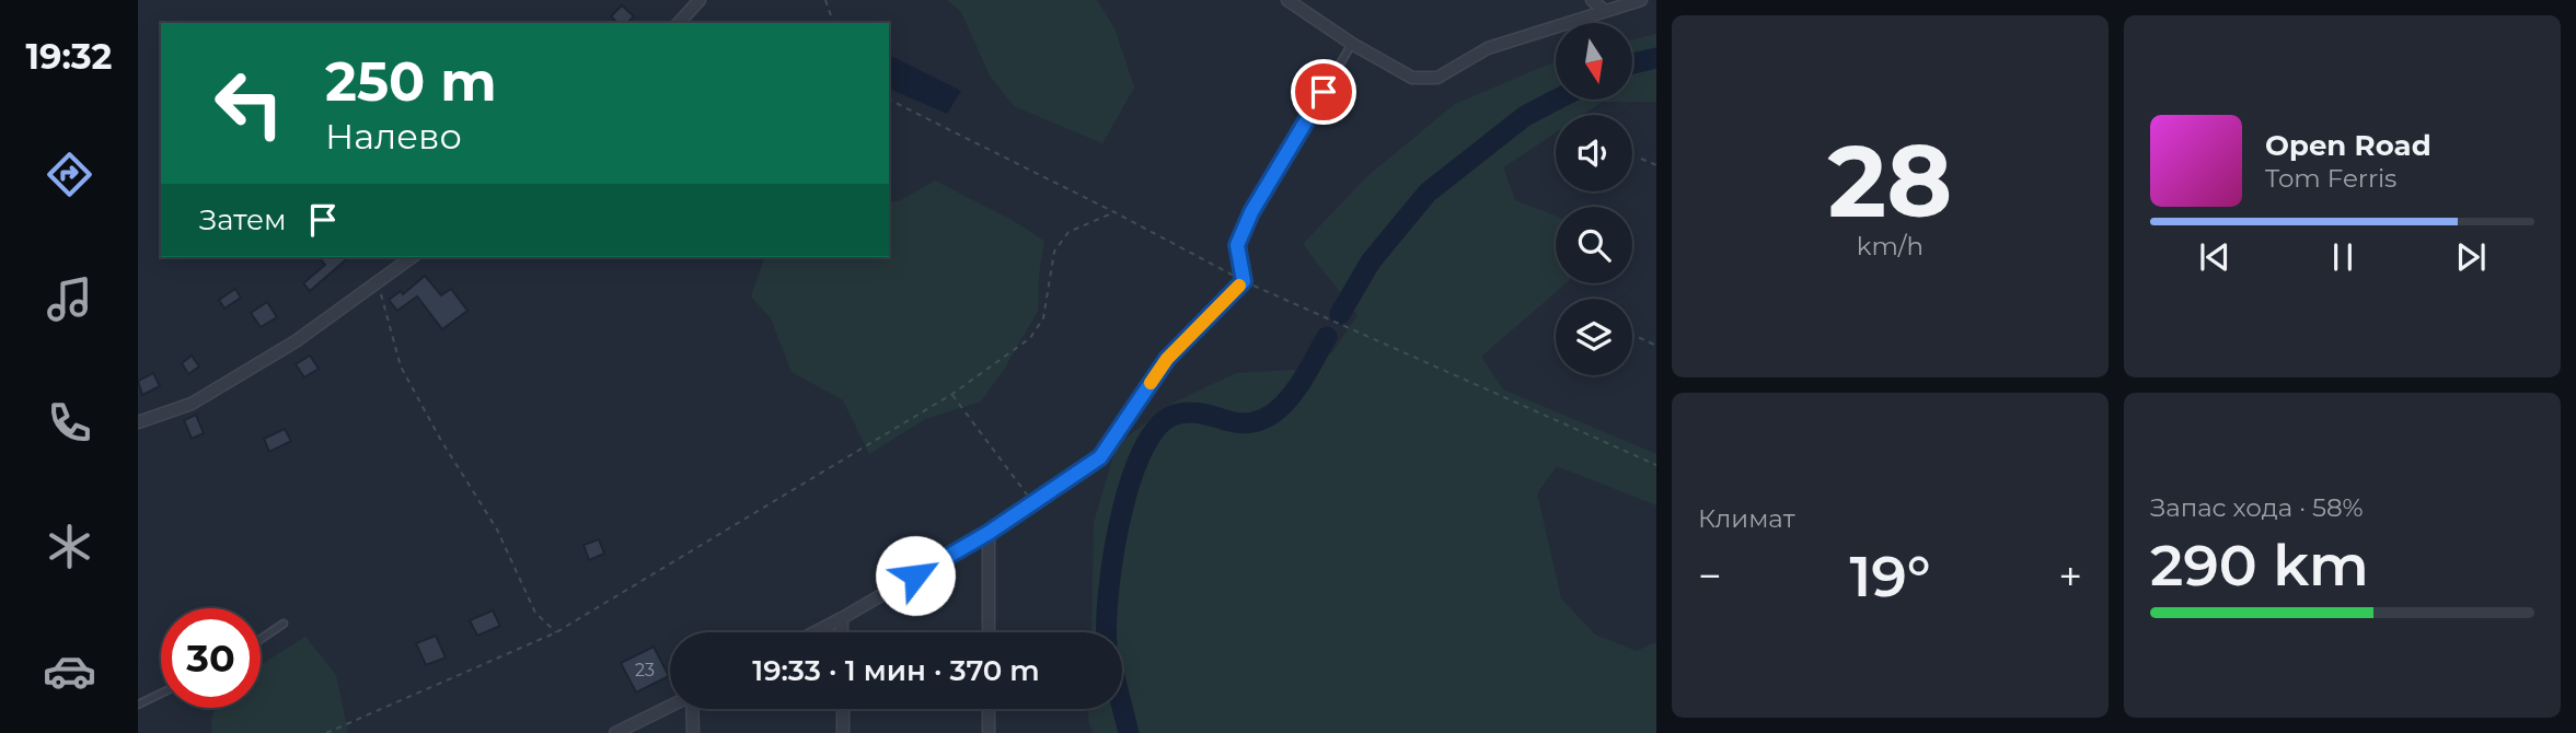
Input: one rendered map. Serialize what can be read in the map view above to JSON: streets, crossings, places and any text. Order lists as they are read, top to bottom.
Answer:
{
  "house_numbers": ["23"],
  "north": "bottom",
  "page": {
    "tabs": "19:32",
    "tile": [
      ["28", "km/h"],
      "Климат",
      ["Запас хода · 58%", "290 km"]
    ],
    "turn": ["250 m", "Налево"],
    "song": ["Open Road", "Tom Ferris"],
    "then": "Затем",
    "heat": ["−", "19°", "+"],
    "limit": "30",
    "trip": "19:33 · 1 мин · 370 m"
  }
}
